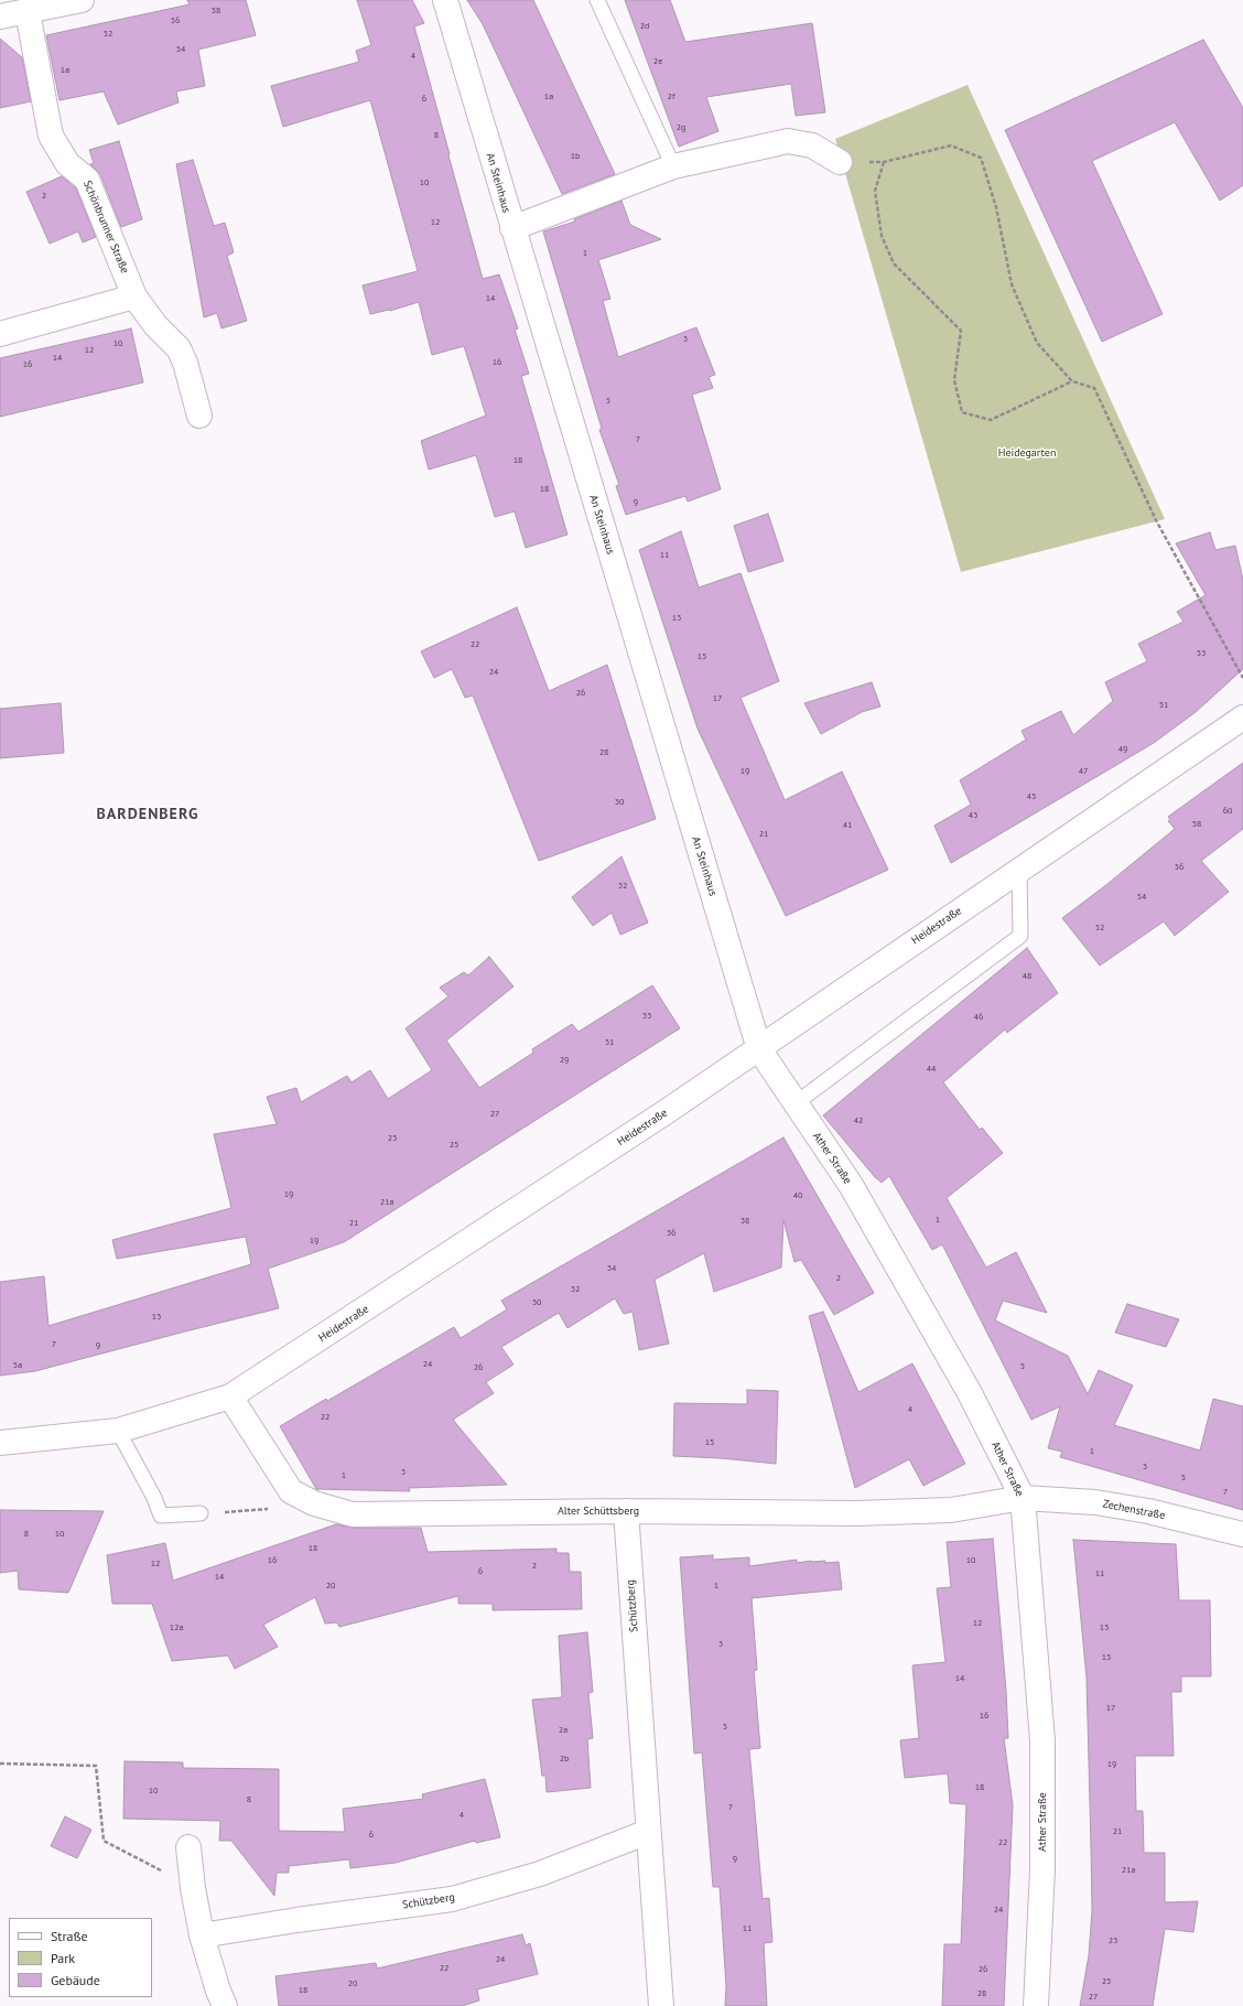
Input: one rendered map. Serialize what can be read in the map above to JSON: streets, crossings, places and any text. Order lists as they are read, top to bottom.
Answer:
{
  "streets": {
    "street": [
      "An Steinhaus",
      "Schönbrunner Straße",
      "Heidestraße",
      "Ather Straße",
      "Zechenstraße",
      "Alter Schüttsberg",
      "Schützberg"
    ]
  },
  "crossings": [
    ["An Steinhaus", "Heidestraße"],
    ["An Steinhaus", "Ather Straße"],
    ["Heidestraße", "Ather Straße"],
    ["Heidestraße", "Alter Schüttsberg"],
    ["Ather Straße", "Zechenstraße"],
    ["Ather Straße", "Alter Schüttsberg"],
    ["Zechenstraße", "Alter Schüttsberg"],
    ["Alter Schüttsberg", "Schützberg"]
  ],
  "districts": ["BARDENBERG"],
  "parks": ["Heidegarten"],
  "house_numbers": [
    "58",
    "56",
    "2d",
    "52",
    "54",
    "4",
    "2e",
    "1a",
    "1a",
    "2f",
    "6",
    "2g",
    "8",
    "1b",
    "10",
    "2",
    "12",
    "1",
    "14",
    "3",
    "10",
    "12",
    "14",
    "16",
    "16",
    "5",
    "7",
    "18",
    "18",
    "9",
    "11",
    "13",
    "22",
    "53",
    "15",
    "24",
    "26",
    "17",
    "51",
    "49",
    "28",
    "19",
    "47",
    "45",
    "30",
    "60",
    "43",
    "58",
    "41",
    "21",
    "56",
    "32",
    "54",
    "52",
    "48",
    "33",
    "46",
    "31",
    "29",
    "44",
    "27",
    "42",
    "23",
    "25",
    "19",
    "40",
    "21a",
    "1",
    "38",
    "21",
    "36",
    "19",
    "34",
    "2",
    "32",
    "30",
    "13",
    "7",
    "9",
    "24",
    "5a",
    "5",
    "26",
    "4",
    "22",
    "15",
    "1",
    "3",
    "3",
    "1",
    "5",
    "7",
    "8",
    "10",
    "18",
    "16",
    "10",
    "12",
    "2",
    "6",
    "11",
    "14",
    "20",
    "1",
    "12",
    "12a",
    "13",
    "3",
    "15",
    "14",
    "17",
    "16",
    "5",
    "2a",
    "2b",
    "19",
    "18",
    "10",
    "8",
    "7",
    "4",
    "21",
    "6",
    "22",
    "9",
    "21a",
    "24",
    "11",
    "23",
    "24",
    "22",
    "26",
    "25",
    "20",
    "18",
    "28",
    "27"
  ],
  "legend": ["Straße", "Park", "Gebäude"]
}
